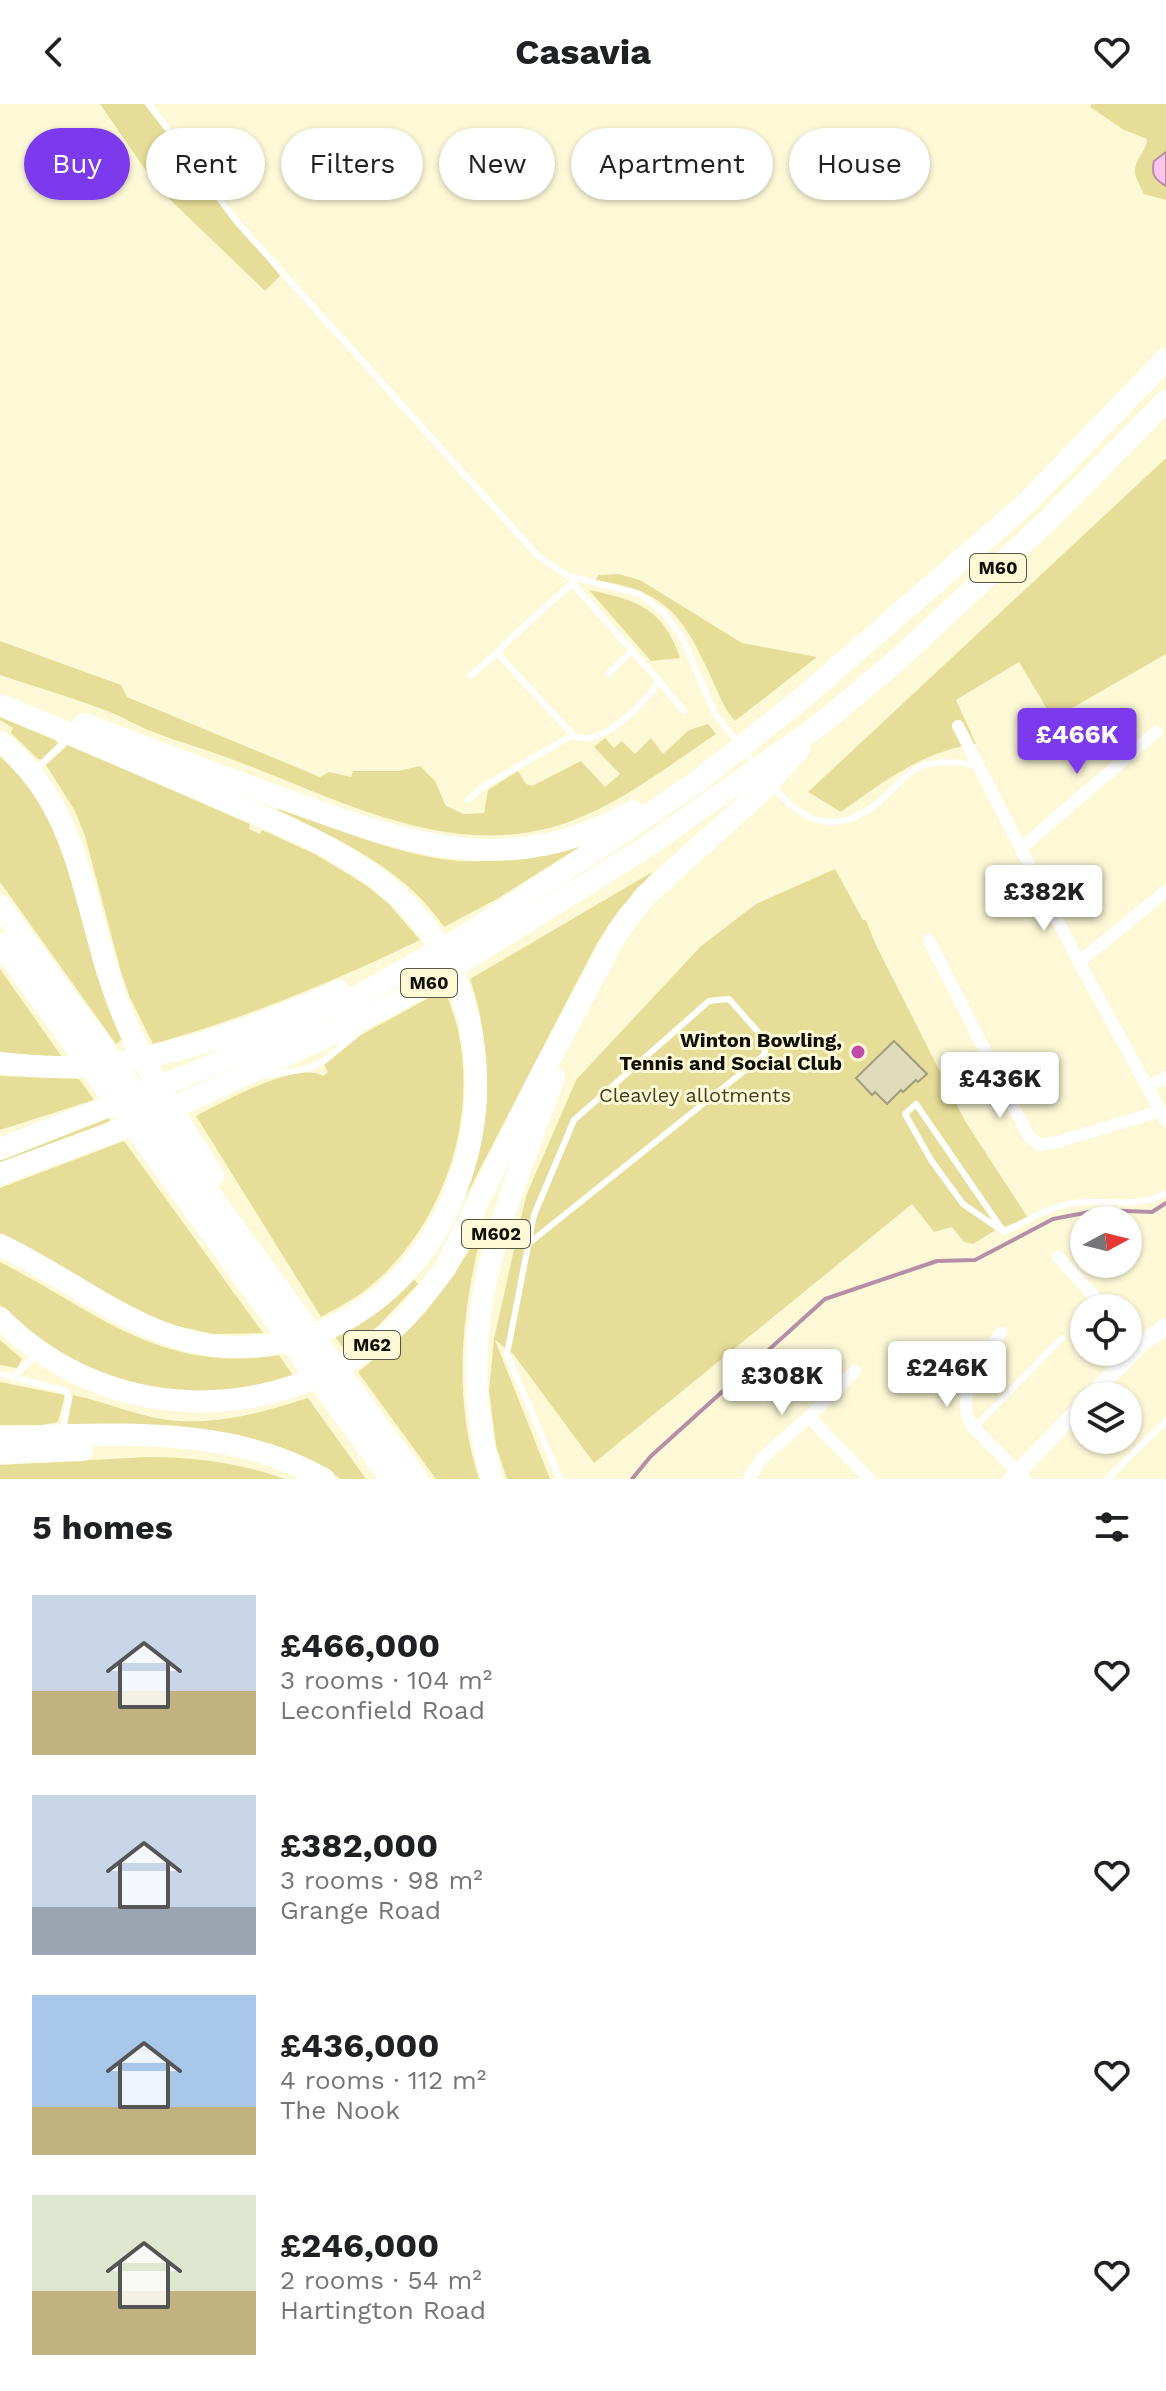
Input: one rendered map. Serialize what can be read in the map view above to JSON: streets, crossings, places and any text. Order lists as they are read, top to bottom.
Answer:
{
  "streets": {
    "highway": ["M60", "M602", "M62"]
  },
  "crossings": [
    ["M60", "M602"],
    ["M60", "M62"],
    ["M602", "M62"]
  ],
  "parks": ["Cleavley allotments"],
  "places": ["Winton Bowling, Tennis and Social Club"],
  "north": "right",
  "page": {
    "header": "Casavia",
    "chip": [
      "Buy",
      "Rent",
      "Filters",
      "New",
      "Apartment",
      "House"
    ],
    "price": [
      "£466K",
      "£382K",
      "£436K",
      "£246K",
      "£308K"
    ],
    "heading": "5 homes",
    "list": [
      {
        "name": "£466,000",
        "note": "3 rooms · 104 m² · Leconfield Road"
      },
      {
        "name": "£382,000",
        "note": "3 rooms · 98 m² · Grange Road"
      },
      {
        "name": "£436,000",
        "note": "4 rooms · 112 m² · The Nook"
      },
      {
        "name": "£246,000",
        "note": "2 rooms · 54 m² · Hartington Road"
      }
    ]
  }
}
